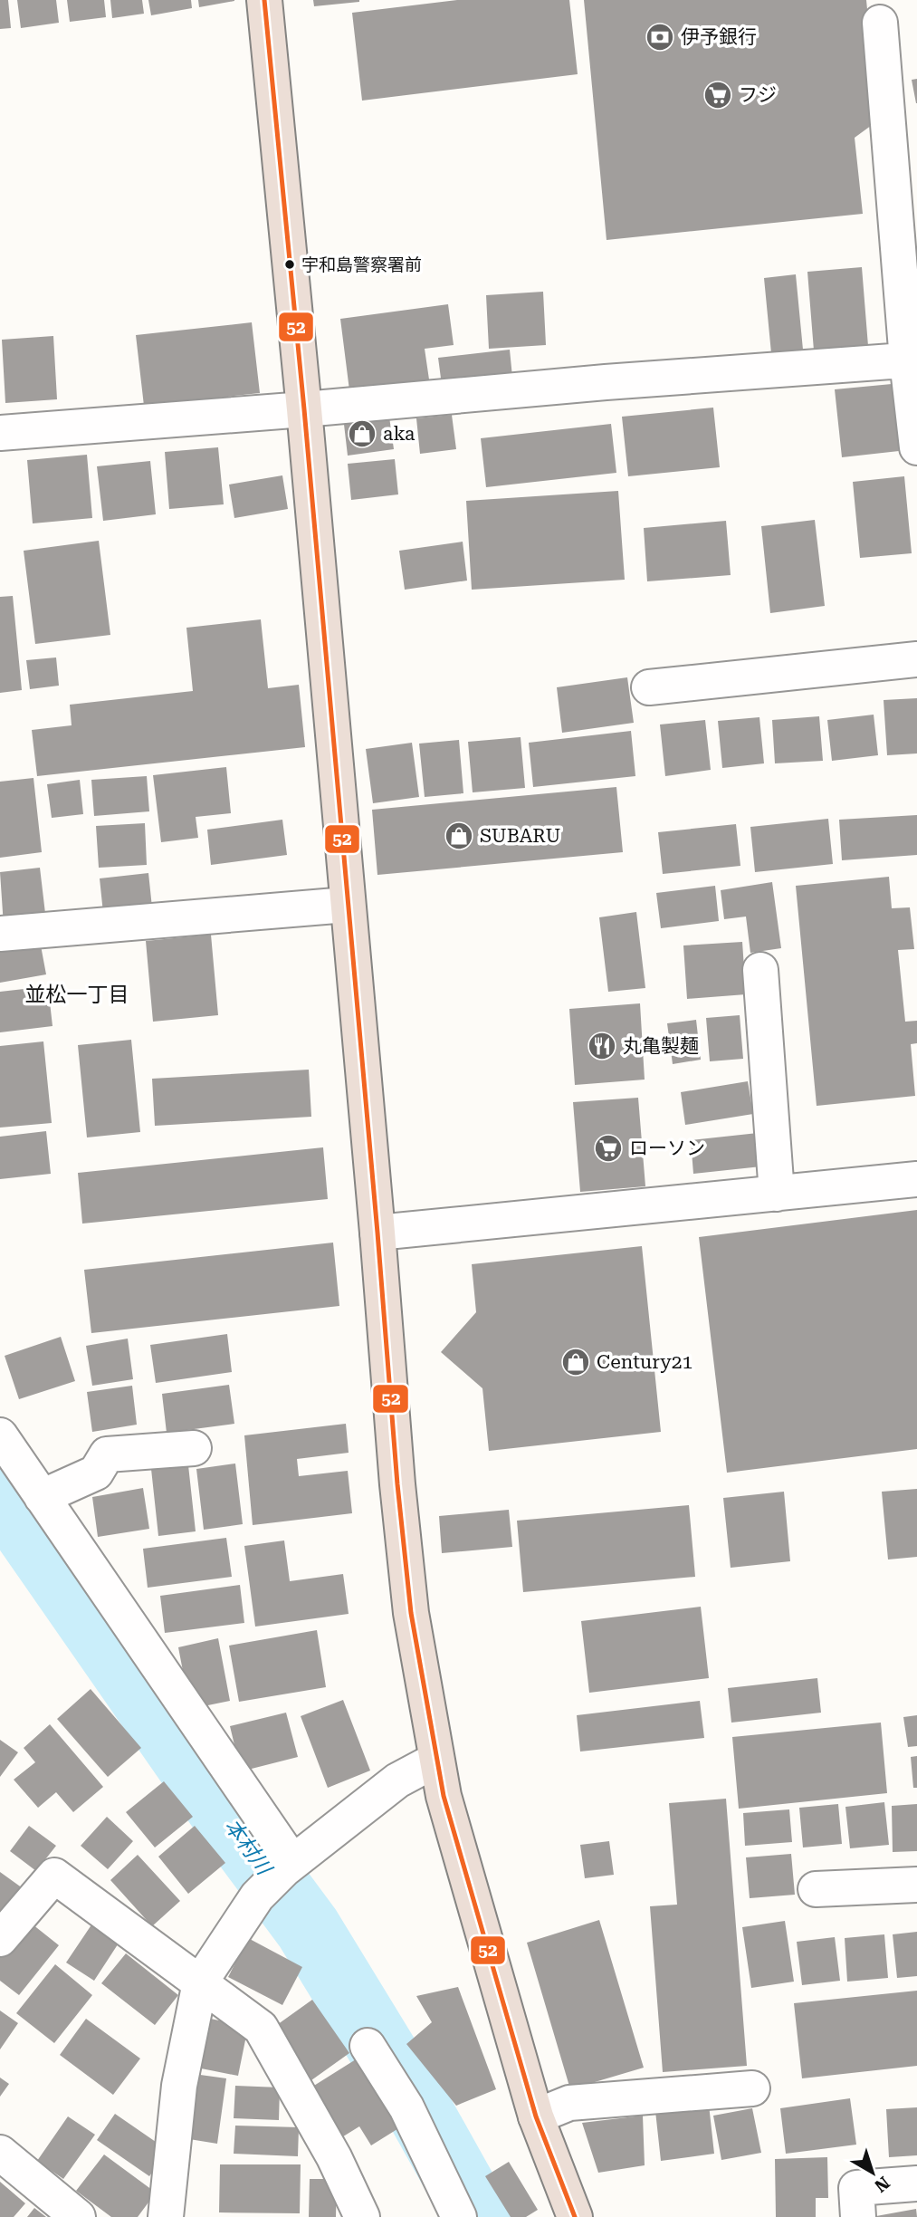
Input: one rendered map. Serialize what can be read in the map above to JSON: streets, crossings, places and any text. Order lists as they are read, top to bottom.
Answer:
{
  "districts": ["並松一丁目"],
  "water": ["本村川"],
  "places": {
    "bank": ["伊予銀行"],
    "supermarket": ["フジ", "ローソン"],
    "other": ["宇和島警察署前"],
    "shop": ["aka", "SUBARU", "Century21"],
    "restaurant": ["丸亀製麺"]
  },
  "lines": ["transit line 52"],
  "north": "bottom right"
}
